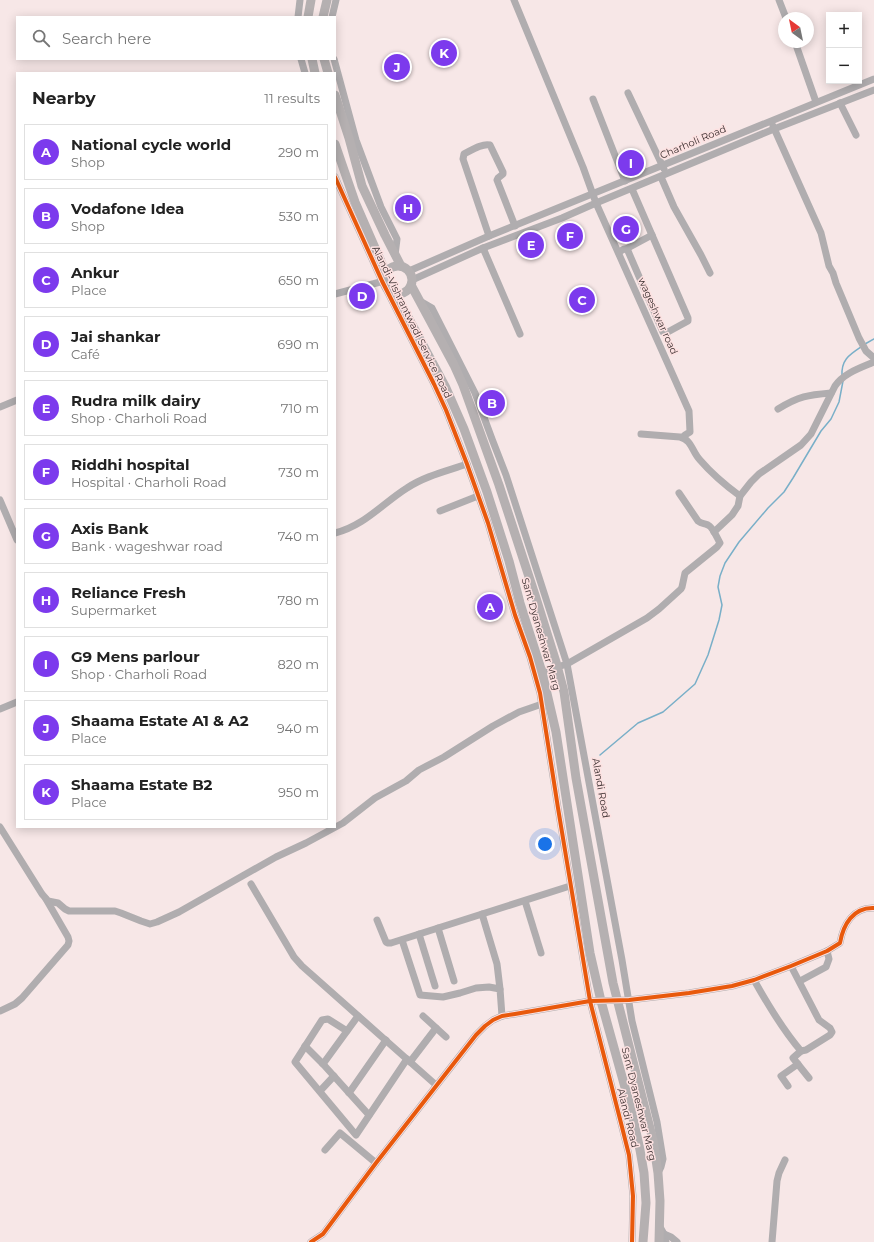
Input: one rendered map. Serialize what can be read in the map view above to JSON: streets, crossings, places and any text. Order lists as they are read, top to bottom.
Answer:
{
  "streets": {
    "main road": ["Sant Dyaneshwar Marg"],
    "street": [
      "Charholi Road",
      "wageshwar road",
      "Alandi-Vishrantwadi Service Road",
      "Alandi Road"
    ]
  },
  "crossings": [
    ["Charholi Road", "wageshwar road"],
    ["Charholi Road", "Sant Dyaneshwar Marg"],
    ["Alandi-Vishrantwadi Service Road", "Sant Dyaneshwar Marg"],
    ["Alandi-Vishrantwadi Service Road", "Alandi Road"]
  ],
  "north": "top left",
  "page": {
    "map_buttons": ["+", "−"],
    "search": "Search here",
    "pins": [
      "K",
      "J",
      "I",
      "H",
      "G",
      "F",
      "E",
      "D",
      "C",
      "B",
      "A"
    ],
    "heading": ["Nearby", "11 results"],
    "list": [
      {
        "mark": "A",
        "name": "National cycle world",
        "note": "Shop",
        "value": "290 m"
      },
      {
        "mark": "B",
        "name": "Vodafone Idea",
        "note": "Shop",
        "value": "530 m"
      },
      {
        "mark": "C",
        "name": "Ankur",
        "note": "Place",
        "value": "650 m"
      },
      {
        "mark": "D",
        "name": "Jai shankar",
        "note": "Café",
        "value": "690 m"
      },
      {
        "mark": "E",
        "name": "Rudra milk dairy",
        "note": "Shop · Charholi Road",
        "value": "710 m"
      },
      {
        "mark": "F",
        "name": "Riddhi hospital",
        "note": "Hospital · Charholi Road",
        "value": "730 m"
      },
      {
        "mark": "G",
        "name": "Axis Bank",
        "note": "Bank · wageshwar road",
        "value": "740 m"
      },
      {
        "mark": "H",
        "name": "Reliance Fresh",
        "note": "Supermarket",
        "value": "780 m"
      },
      {
        "mark": "I",
        "name": "G9 Mens parlour",
        "note": "Shop · Charholi Road",
        "value": "820 m"
      },
      {
        "mark": "J",
        "name": "Shaama Estate A1 & A2",
        "note": "Place",
        "value": "940 m"
      },
      {
        "mark": "K",
        "name": "Shaama Estate B2",
        "note": "Place",
        "value": "950 m"
      }
    ]
  }
}
